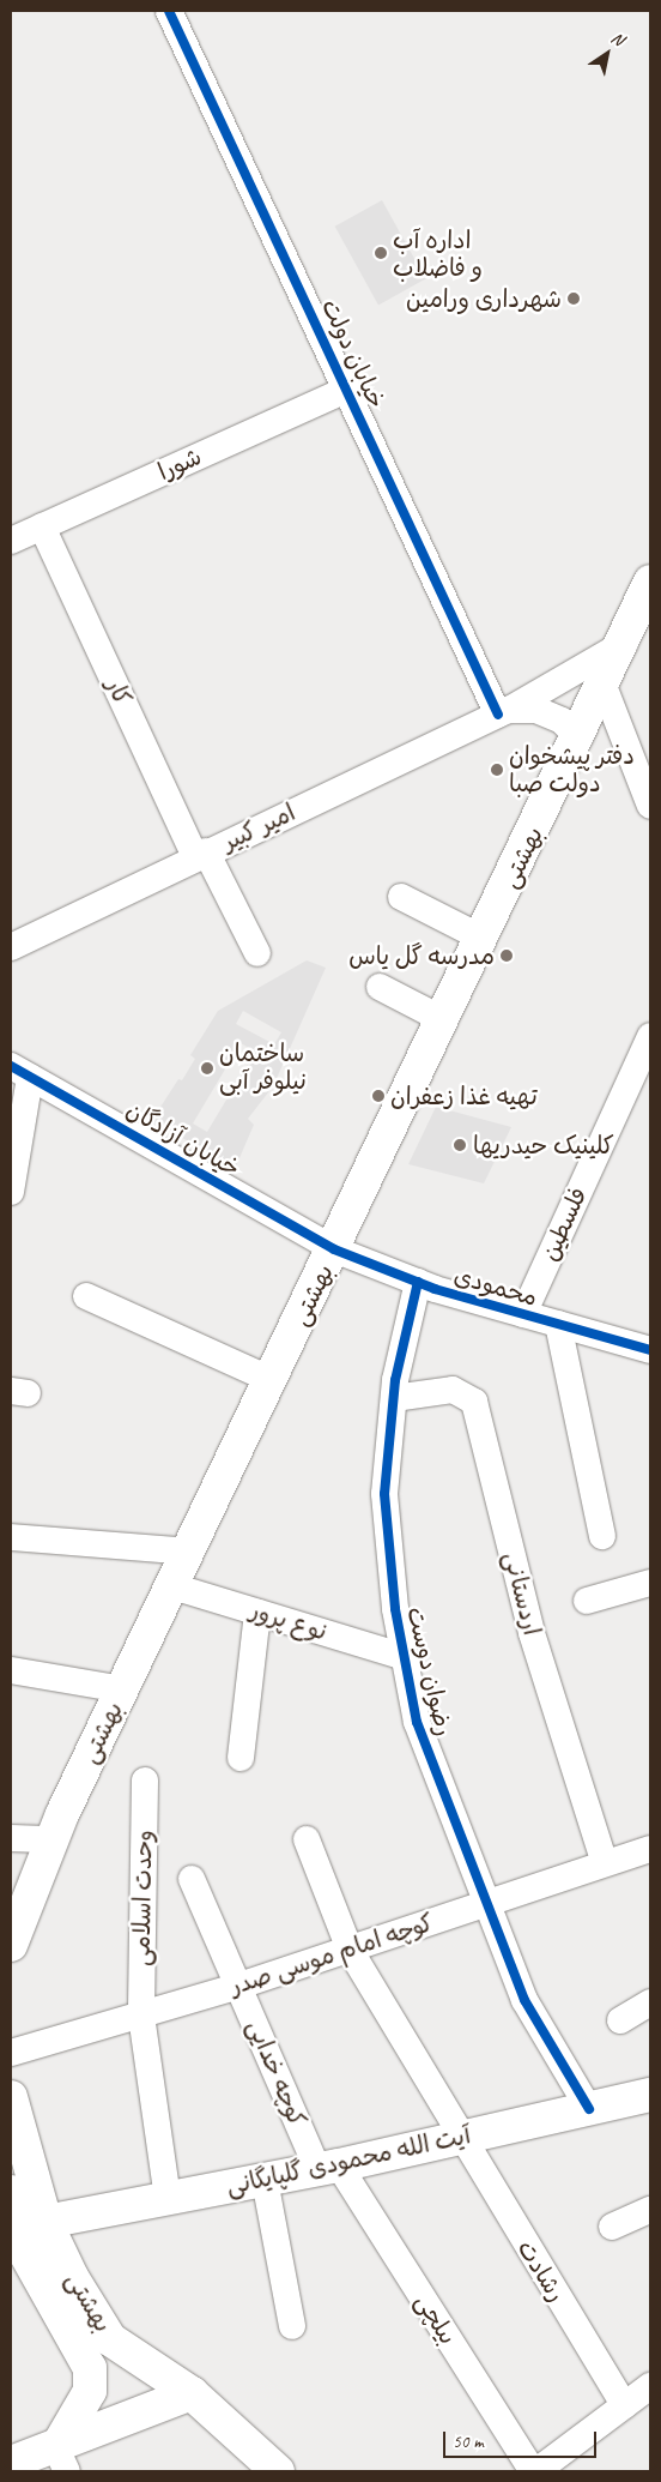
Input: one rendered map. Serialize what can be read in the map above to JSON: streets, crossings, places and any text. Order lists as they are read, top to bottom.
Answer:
{
  "streets": {
    "main road": ["بهشتی", "آیت الله محمودی گلپایگانی"],
    "street": [
      "خیابان دولت",
      "شورا",
      "کار",
      "امیر کبیر",
      "خیابان آزادگان",
      "فلسطین",
      "محمودی",
      "اردستانی",
      "نوع پرور",
      "رضوان دوست",
      "وحدت اسلامی",
      "کوچه امام موسی صدر",
      "کوچه خدایی",
      "رشادت",
      "بیلچی"
    ]
  },
  "crossings": [
    ["خیابان دولت", "شورا"],
    ["خیابان دولت", "امیر کبیر"],
    ["شورا", "کار"],
    ["کار", "امیر کبیر"],
    ["امیر کبیر", "بهشتی"],
    ["بهشتی", "خیابان آزادگان"],
    ["بهشتی", "محمودی"],
    ["بهشتی", "نوع پرور"],
    ["بهشتی", "آیت الله محمودی گلپایگانی"],
    ["خیابان آزادگان", "محمودی"],
    ["فلسطین", "محمودی"],
    ["محمودی", "رضوان دوست"],
    ["اردستانی", "رضوان دوست"],
    ["اردستانی", "کوچه امام موسی صدر"],
    ["نوع پرور", "رضوان دوست"],
    ["رضوان دوست", "کوچه امام موسی صدر"],
    ["رضوان دوست", "آیت الله محمودی گلپایگانی"],
    ["وحدت اسلامی", "کوچه امام موسی صدر"],
    ["وحدت اسلامی", "آیت الله محمودی گلپایگانی"],
    ["کوچه امام موسی صدر", "کوچه خدایی"],
    ["کوچه امام موسی صدر", "رشادت"],
    ["کوچه خدایی", "آیت الله محمودی گلپایگانی"],
    ["کوچه خدایی", "بیلچی"],
    ["آیت الله محمودی گلپایگانی", "رشادت"],
    ["آیت الله محمودی گلپایگانی", "بیلچی"]
  ],
  "places": [
    "اداره آب و فاضلاب",
    "شهرداری ورامین",
    "دفتر پیشخوان دولت صبا",
    "مدرسه گل یاس",
    "ساختمان نیلوفر آبی",
    "تهیه غذا زعفران",
    "کلینیک حیدریها"
  ],
  "scale_bar": "50 m",
  "north": "top right"
}
